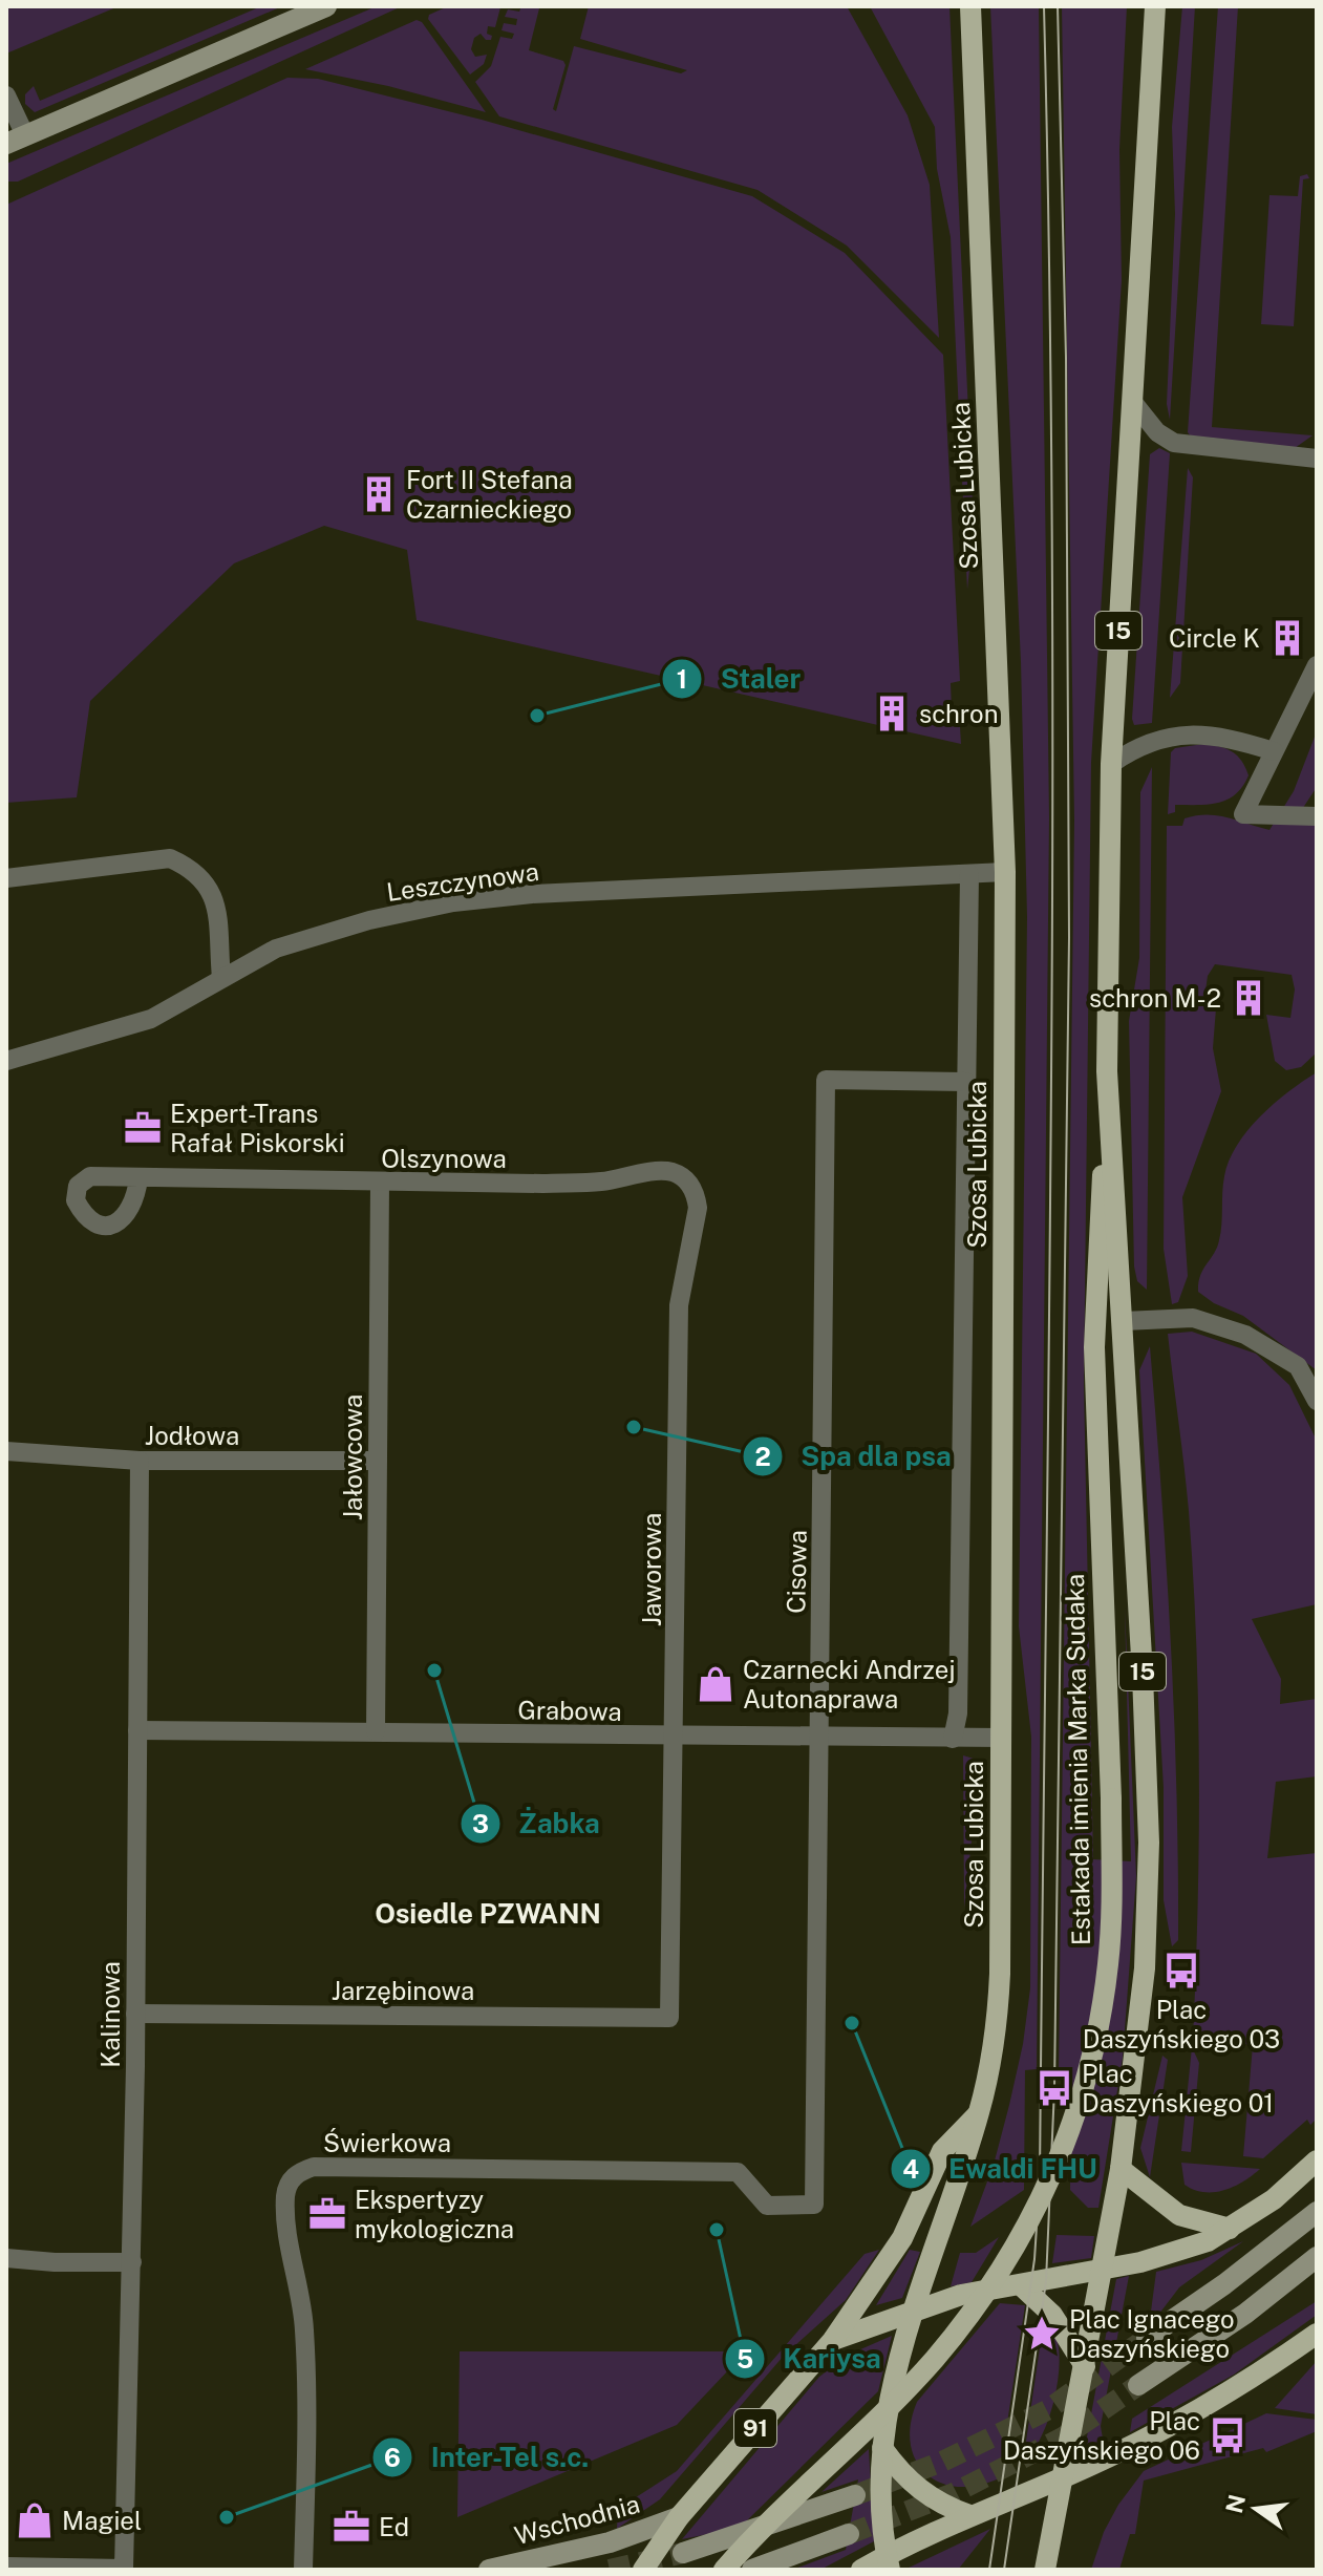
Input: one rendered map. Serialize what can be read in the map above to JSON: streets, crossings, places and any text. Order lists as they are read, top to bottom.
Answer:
{
  "streets": {
    "main road": [
      "Szosa Lubicka",
      "15",
      "Estakada imienia Marka Sudaka",
      "91"
    ],
    "street": [
      "Leszczynowa",
      "Olszynowa",
      "Jodłowa",
      "Jałowcowa",
      "Jaworowa",
      "Cisowa",
      "Grabowa",
      "Jarzębinowa",
      "Kalinowa",
      "Świerkowa",
      "Wschodnia"
    ]
  },
  "crossings": [
    ["Szosa Lubicka", "15"],
    ["Szosa Lubicka", "Leszczynowa"],
    ["Szosa Lubicka", "Grabowa"],
    ["Szosa Lubicka", "91"],
    ["15", "Estakada imienia Marka Sudaka"],
    ["15", "91"],
    ["Olszynowa", "Jałowcowa"],
    ["Olszynowa", "Jaworowa"],
    ["Jodłowa", "Jałowcowa"],
    ["Jodłowa", "Kalinowa"],
    ["Jałowcowa", "Grabowa"],
    ["Jaworowa", "Grabowa"],
    ["Jaworowa", "Jarzębinowa"],
    ["Cisowa", "Grabowa"],
    ["Cisowa", "Świerkowa"],
    ["Grabowa", "Kalinowa"],
    ["Jarzębinowa", "Kalinowa"],
    ["91", "Wschodnia"]
  ],
  "districts": ["Osiedle PZWANN"],
  "places": {
    "building": [
      "Fort II Stefana Czarnieckiego",
      "Circle K",
      "schron",
      "schron M-2"
    ],
    "other": [
      "Staler",
      "Spa dla psa",
      "Żabka",
      "Ewaldi FHU",
      "Kariysa",
      "Inter-Tel s.c."
    ],
    "office": ["Expert-Trans Rafał Piskorski", "Ekspertyzy mykologiczna", "Ed"],
    "shop": ["Czarnecki Andrzej Autonaprawa", "Magiel"],
    "bus stop": ["Plac Daszyńskiego 03", "Plac Daszyńskiego 01", "Plac Daszyńskiego 06"],
    "place": ["Plac Ignacego Daszyńskiego"]
  },
  "north": "left"
}
